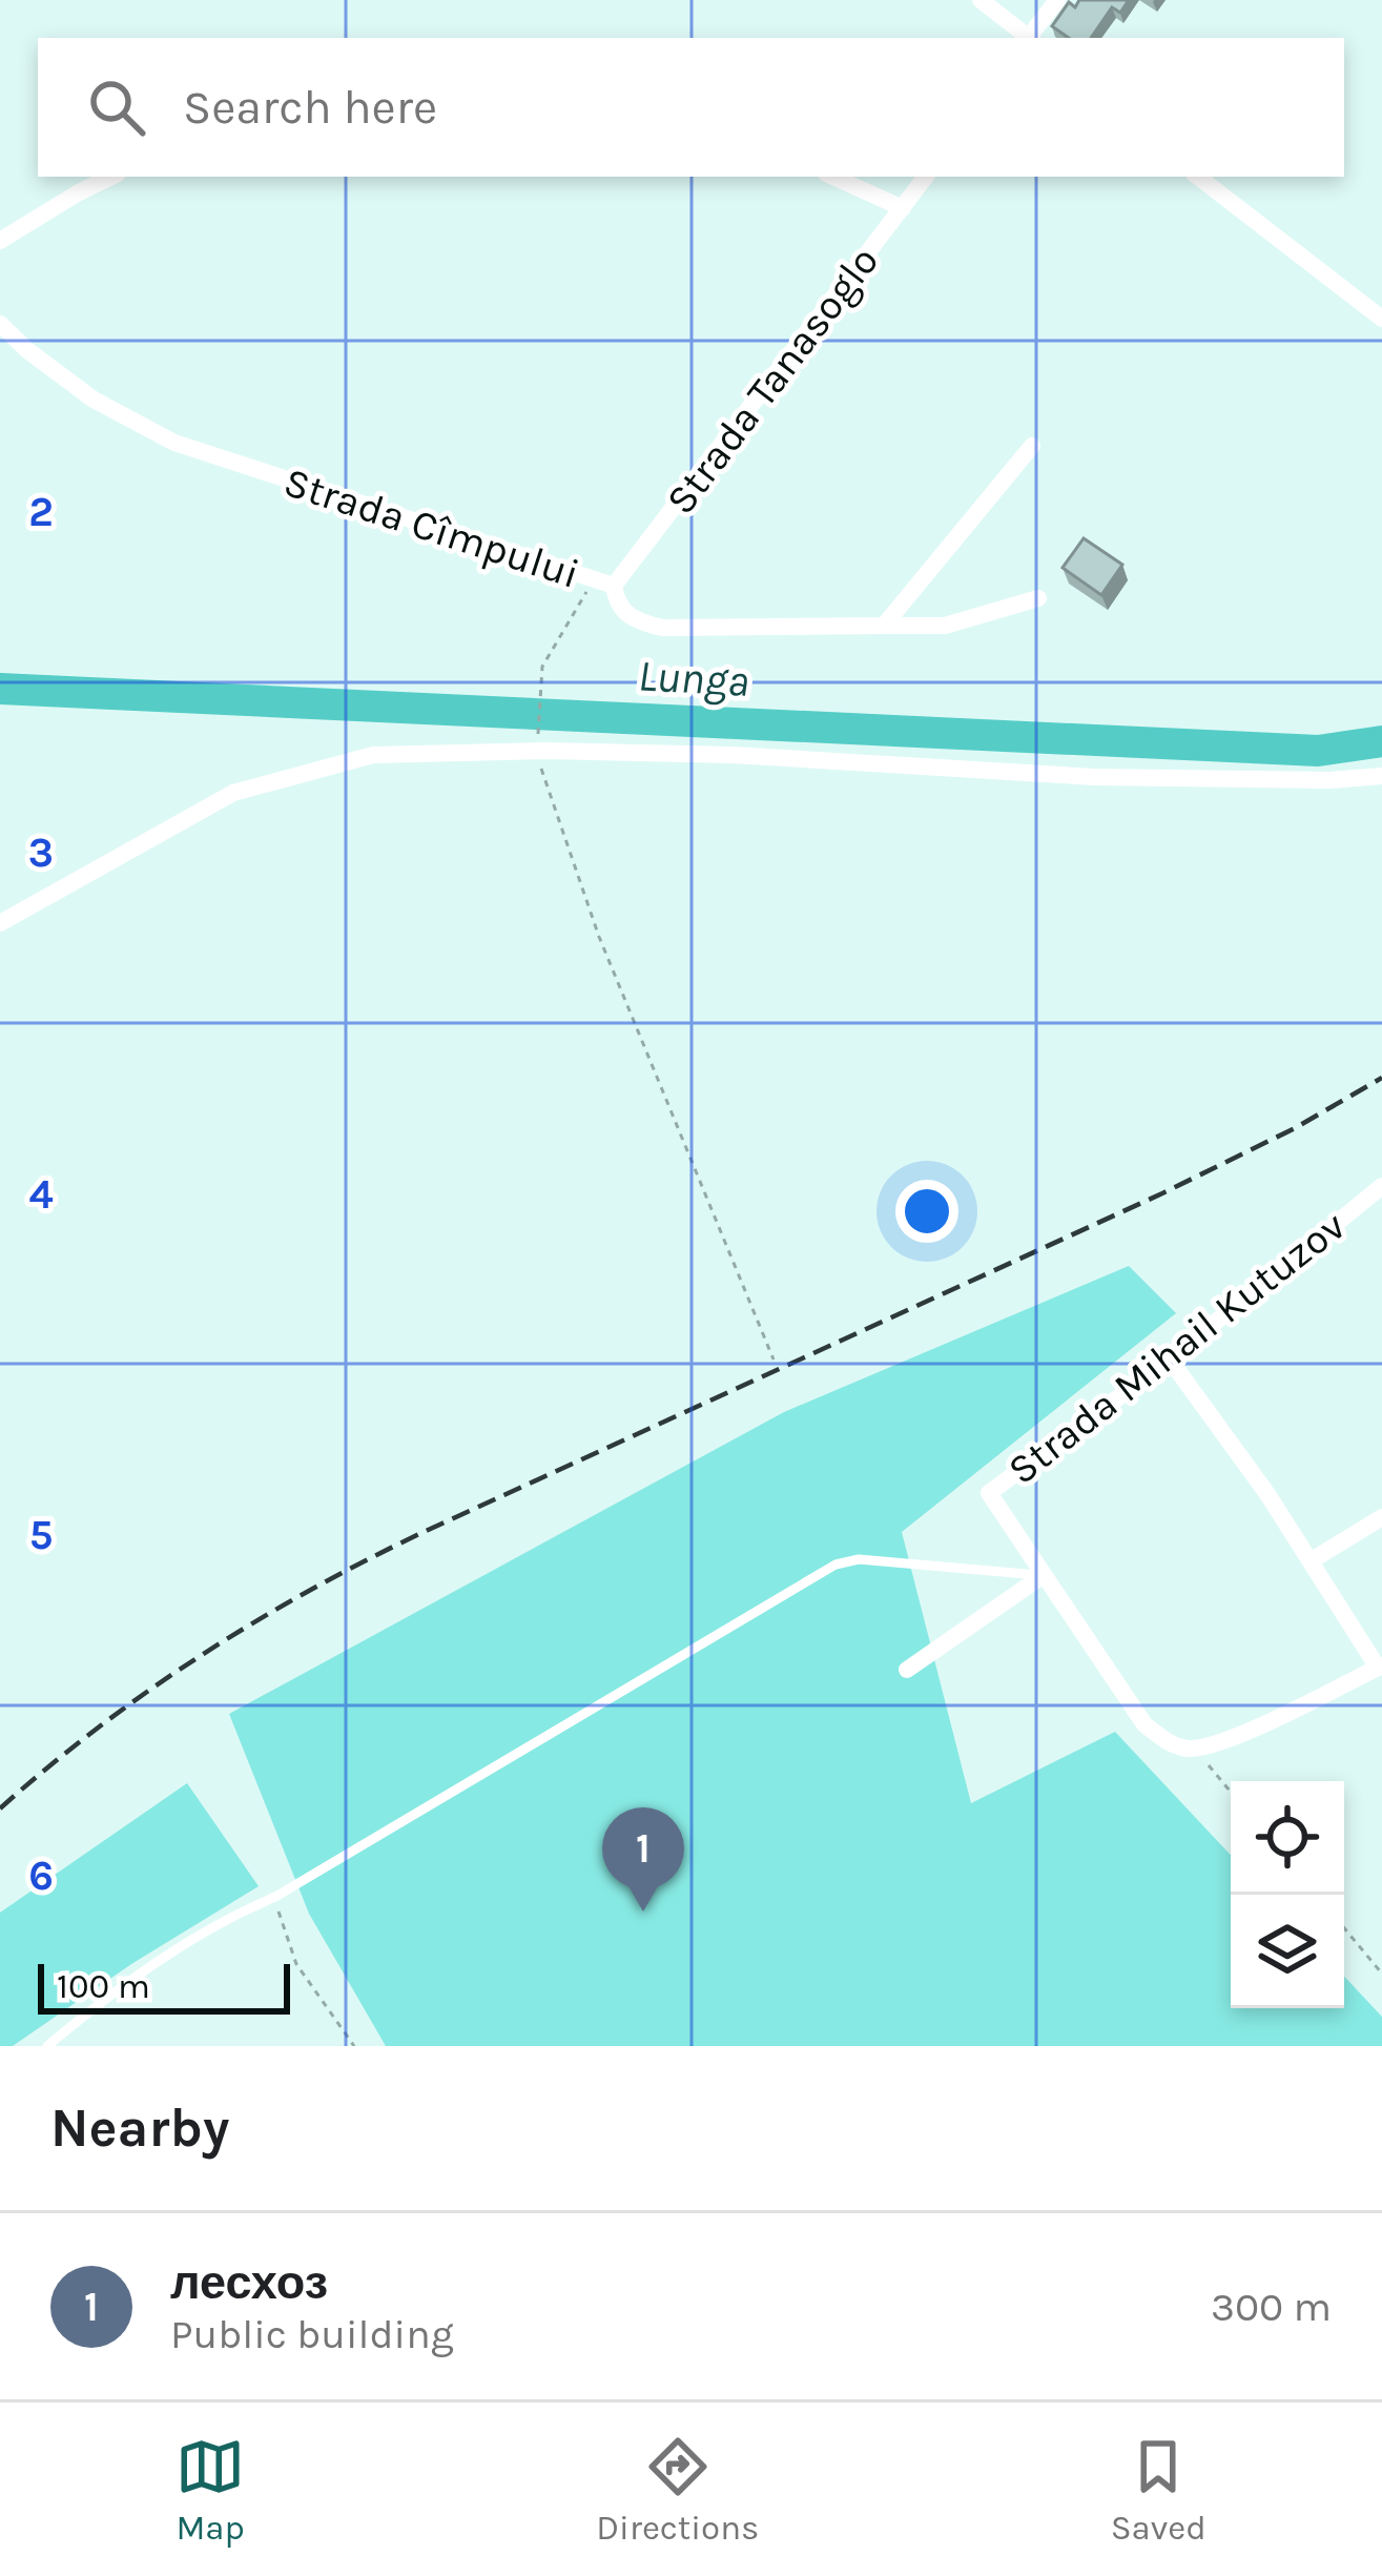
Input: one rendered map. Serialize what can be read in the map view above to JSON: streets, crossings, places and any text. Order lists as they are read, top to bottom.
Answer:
{
  "streets": {
    "street": ["Strada Tanasoglo", "Strada Cîmpului", "Strada Mihail Kutuzov"]
  },
  "crossings": [
    ["Strada Tanasoglo", "Strada Cîmpului"]
  ],
  "water": ["Lunga"],
  "scale_bar": "100 m",
  "page": {
    "search": "Search here",
    "pins": "1",
    "scale": "100 m",
    "heading": "Nearby",
    "list": [
      {
        "mark": "1",
        "name": "лесхоз",
        "note": "Public building",
        "value": "300 m"
      }
    ],
    "nav": ["Map", "Directions", "Saved"]
  },
  "grid": {
    "rows": [
      "2",
      "3",
      "4",
      "5",
      "6"
    ]
  }
}
